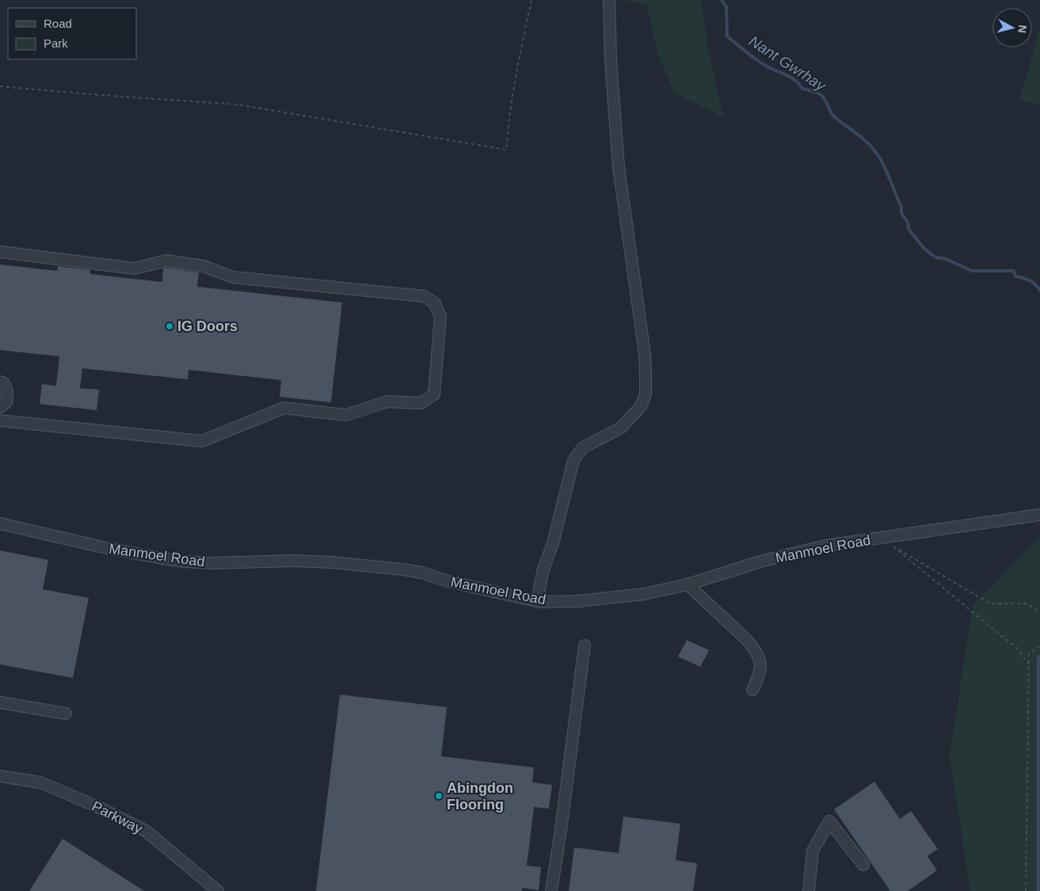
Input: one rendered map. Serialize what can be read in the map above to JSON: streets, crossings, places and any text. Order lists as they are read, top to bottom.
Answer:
{
  "streets": {
    "street": ["Manmoel Road", "Parkway"]
  },
  "water": ["Nant Gwrhay"],
  "places": ["IG Doors", "Abingdon Flooring"],
  "legend": ["Road", "Park"],
  "north": "right"
}
